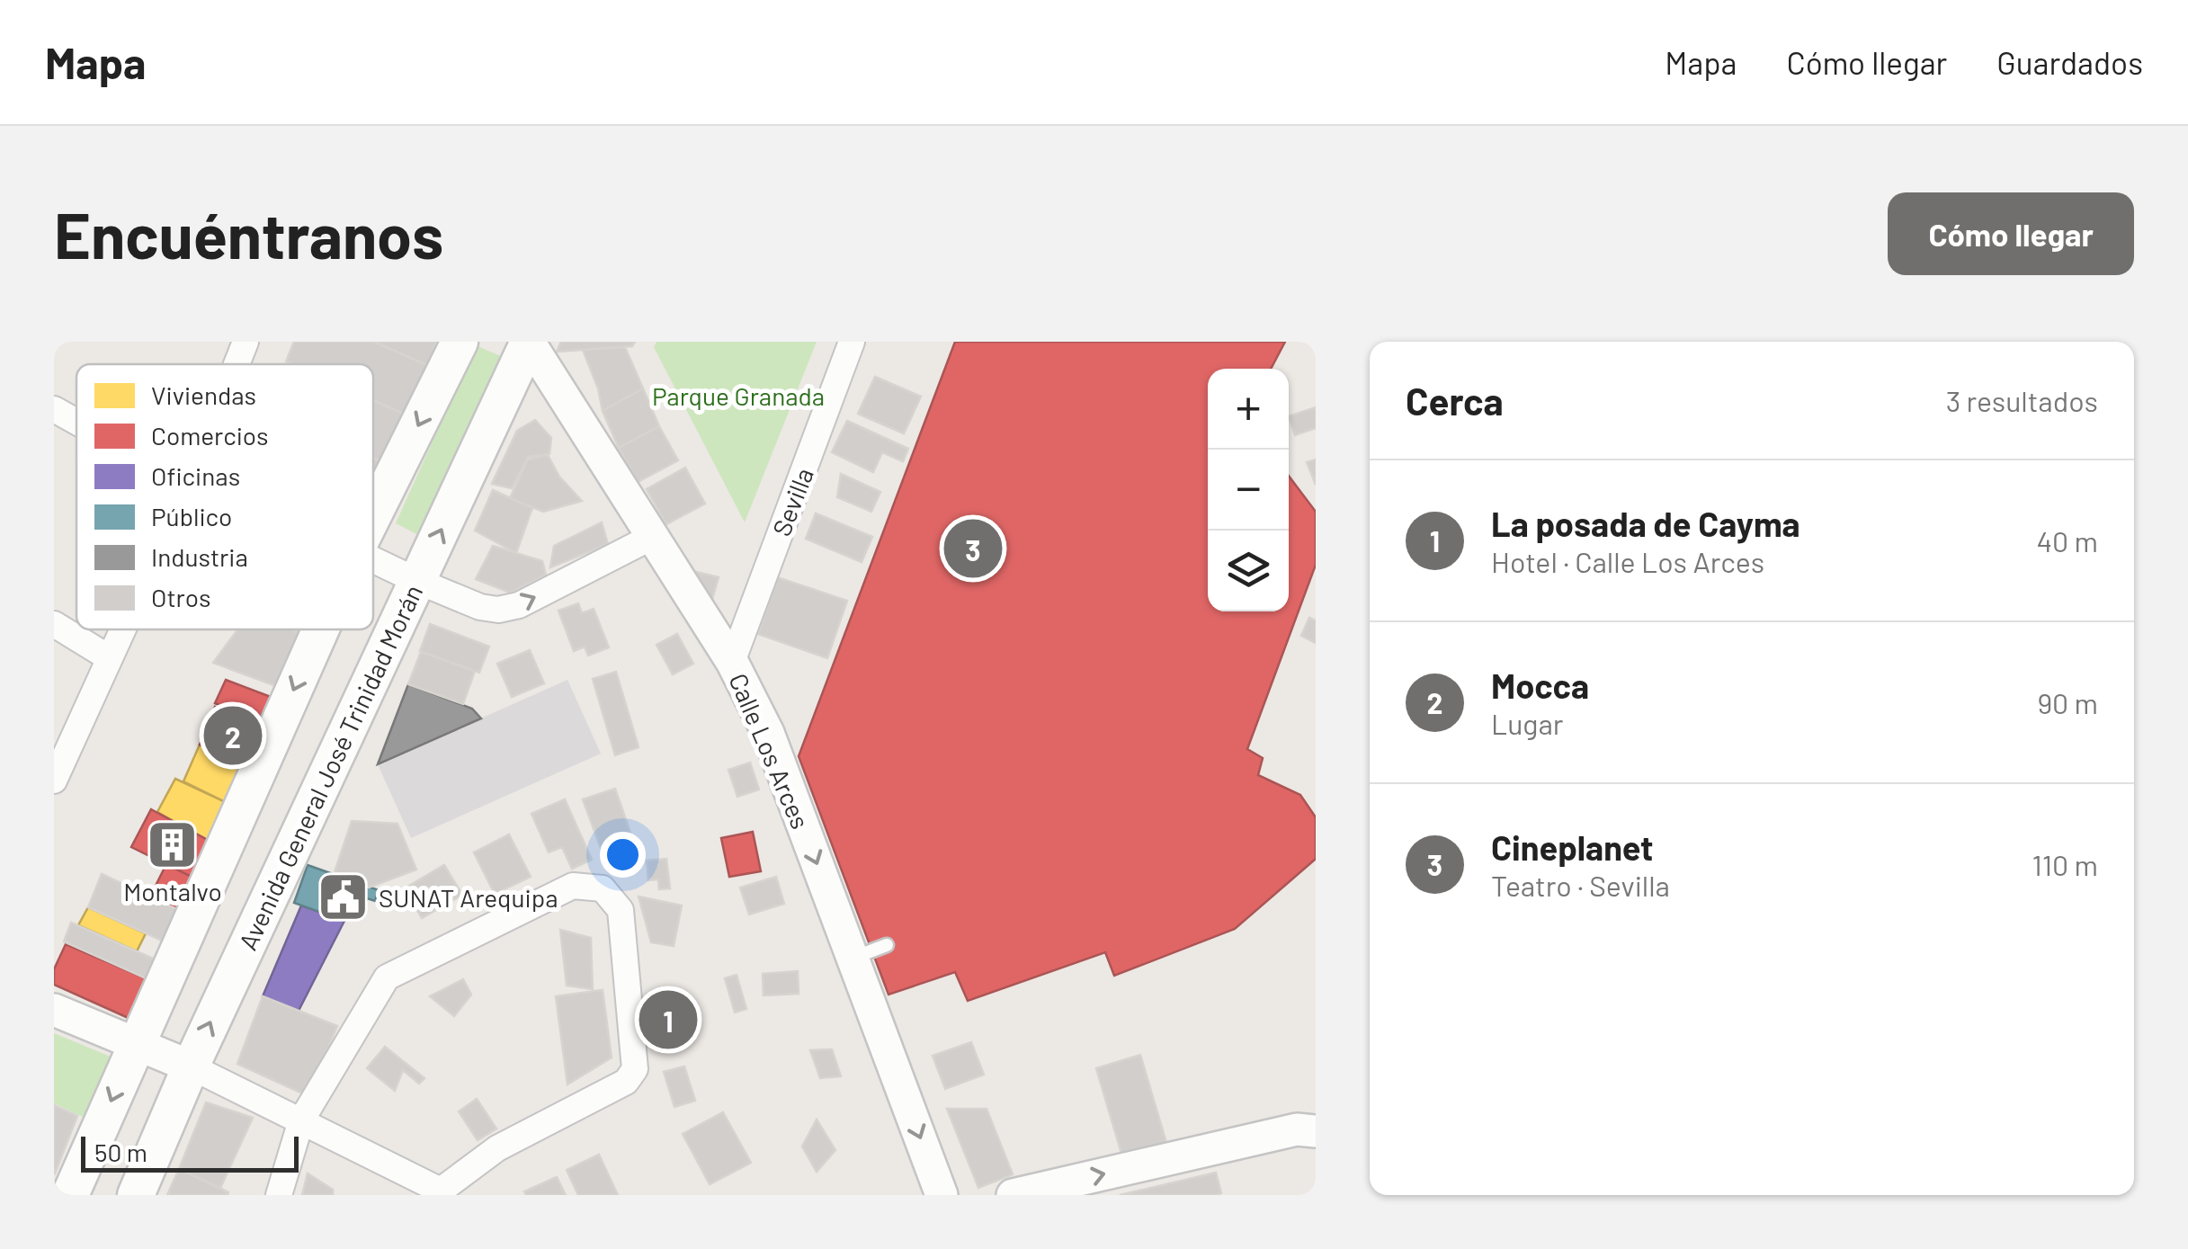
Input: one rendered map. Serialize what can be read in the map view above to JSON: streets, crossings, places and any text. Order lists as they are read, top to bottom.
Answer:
{
  "streets": {
    "main road": ["Avenida General José Trinidad Morán"],
    "street": ["Sevilla", "Calle Los Arces"]
  },
  "crossings": [
    ["Sevilla", "Calle Los Arces"],
    ["Calle Los Arces", "Avenida General José Trinidad Morán"]
  ],
  "one_way": ["Calle Los Arces"],
  "parks": ["Parque Granada"],
  "places": {
    "building": ["Montalvo"],
    "public building": ["SUNAT Arequipa"]
  },
  "legend": [
    "Viviendas",
    "Comercios",
    "Oficinas",
    "Público",
    "Industria",
    "Otros"
  ],
  "scale_bar": "50 m",
  "page": {
    "header": "Mapa",
    "nav": ["Mapa", "Cómo llegar", "Guardados"],
    "buttons": "Cómo llegar",
    "title": "Encuéntranos",
    "heading": ["Cerca", "3 resultados"],
    "map_buttons": ["+", "−"],
    "list": [
      {
        "mark": "1",
        "name": "La posada de Cayma",
        "note": "Hotel · Calle Los Arces",
        "value": "40 m"
      },
      {
        "mark": "2",
        "name": "Mocca",
        "note": "Lugar",
        "value": "90 m"
      },
      {
        "mark": "3",
        "name": "Cineplanet",
        "note": "Teatro · Sevilla",
        "value": "110 m"
      }
    ],
    "pins": ["3", "2", "1"],
    "scale": "50 m"
  }
}
